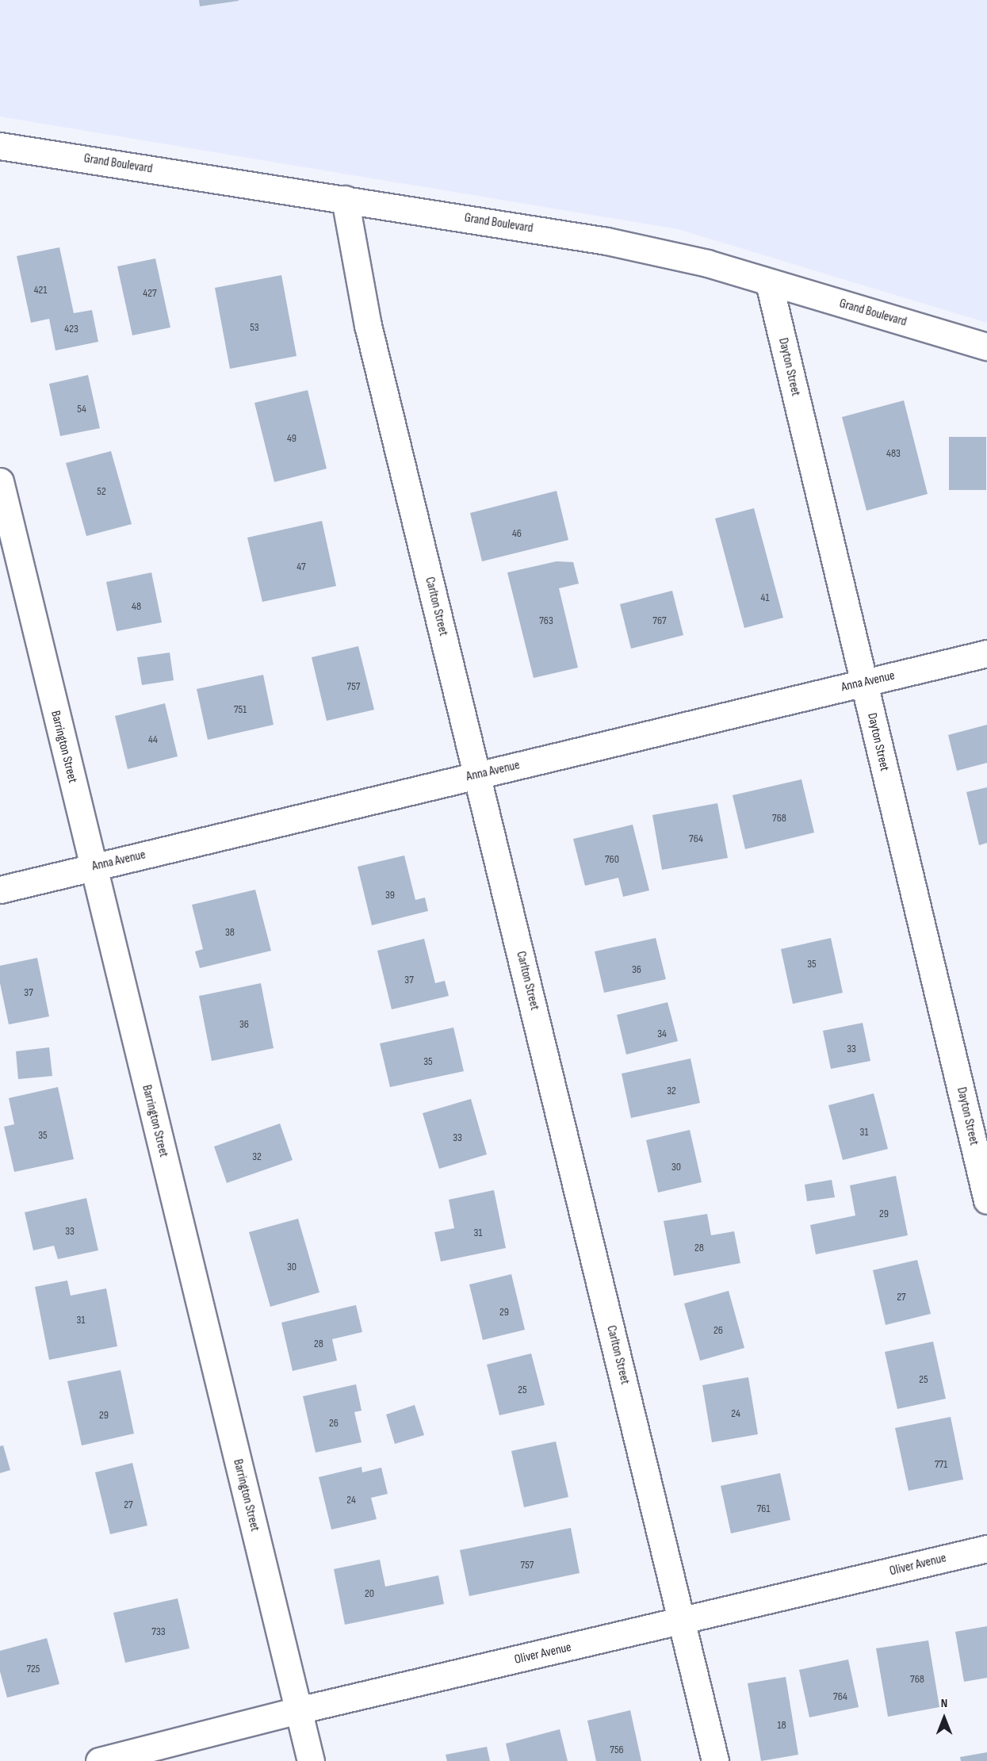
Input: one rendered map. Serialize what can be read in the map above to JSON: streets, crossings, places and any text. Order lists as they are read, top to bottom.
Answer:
{
  "streets": {
    "street": [
      "Grand Boulevard",
      "Dayton Street",
      "Carlton Street",
      "Anna Avenue",
      "Barrington Street",
      "Oliver Avenue"
    ]
  },
  "crossings": [
    ["Grand Boulevard", "Dayton Street"],
    ["Grand Boulevard", "Carlton Street"],
    ["Dayton Street", "Anna Avenue"],
    ["Carlton Street", "Anna Avenue"],
    ["Carlton Street", "Oliver Avenue"],
    ["Anna Avenue", "Barrington Street"],
    ["Barrington Street", "Oliver Avenue"]
  ],
  "house_numbers": [
    "421",
    "427",
    "53",
    "423",
    "54",
    "49",
    "483",
    "52",
    "46",
    "47",
    "41",
    "48",
    "763",
    "767",
    "757",
    "751",
    "44",
    "768",
    "764",
    "760",
    "39",
    "38",
    "35",
    "36",
    "37",
    "37",
    "36",
    "34",
    "33",
    "35",
    "32",
    "31",
    "35",
    "33",
    "32",
    "30",
    "29",
    "33",
    "31",
    "28",
    "30",
    "27",
    "29",
    "31",
    "26",
    "28",
    "25",
    "25",
    "24",
    "29",
    "26",
    "771",
    "24",
    "27",
    "761",
    "757",
    "20",
    "733",
    "725",
    "768",
    "764",
    "18",
    "756"
  ],
  "north": "top"
}
